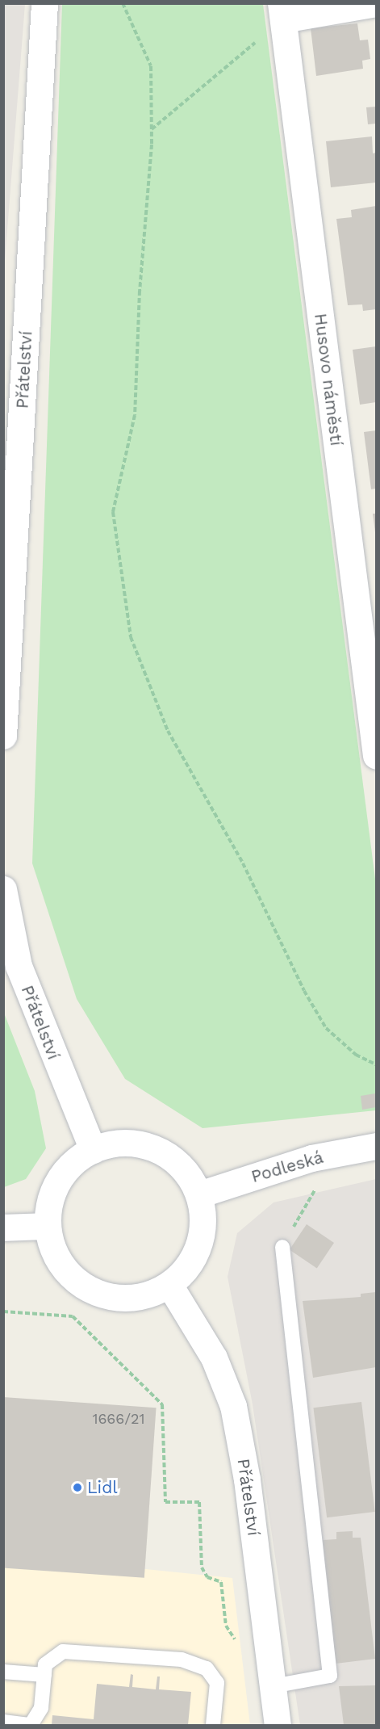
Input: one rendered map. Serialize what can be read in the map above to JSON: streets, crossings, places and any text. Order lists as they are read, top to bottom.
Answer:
{
  "streets": {
    "main road": ["Přátelství", "Husovo náměstí", "Podleská"]
  },
  "crossings": [
    ["Přátelství", "Podleská"]
  ],
  "places": ["Lidl"],
  "house_numbers": ["1666/21"]
}
